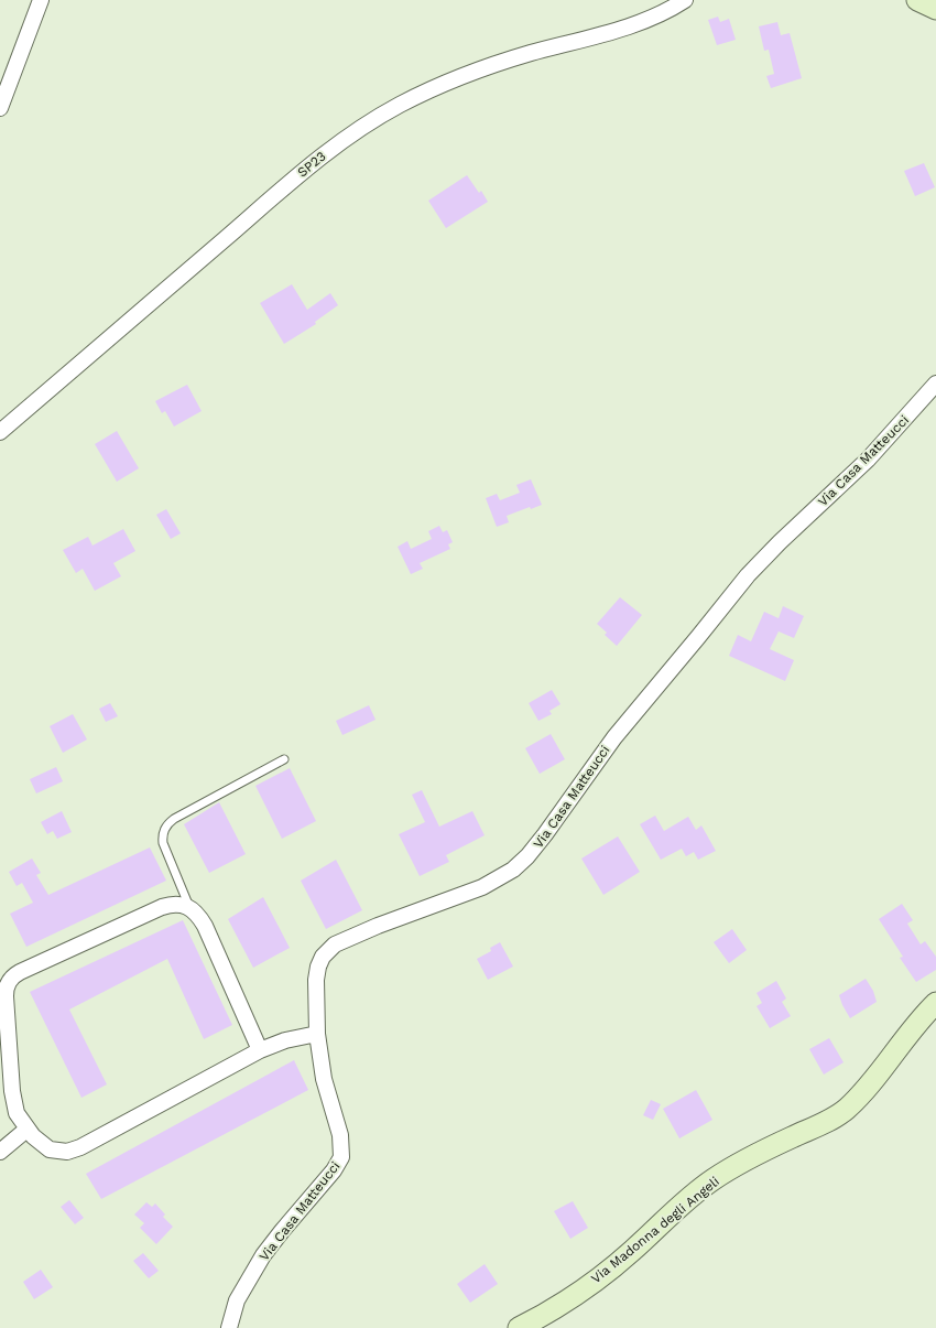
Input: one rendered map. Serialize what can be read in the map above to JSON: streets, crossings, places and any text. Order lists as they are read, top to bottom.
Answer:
{
  "streets": {
    "street": ["SP23", "Via Casa Matteucci", "Via Madonna degli Angeli"]
  }
}
